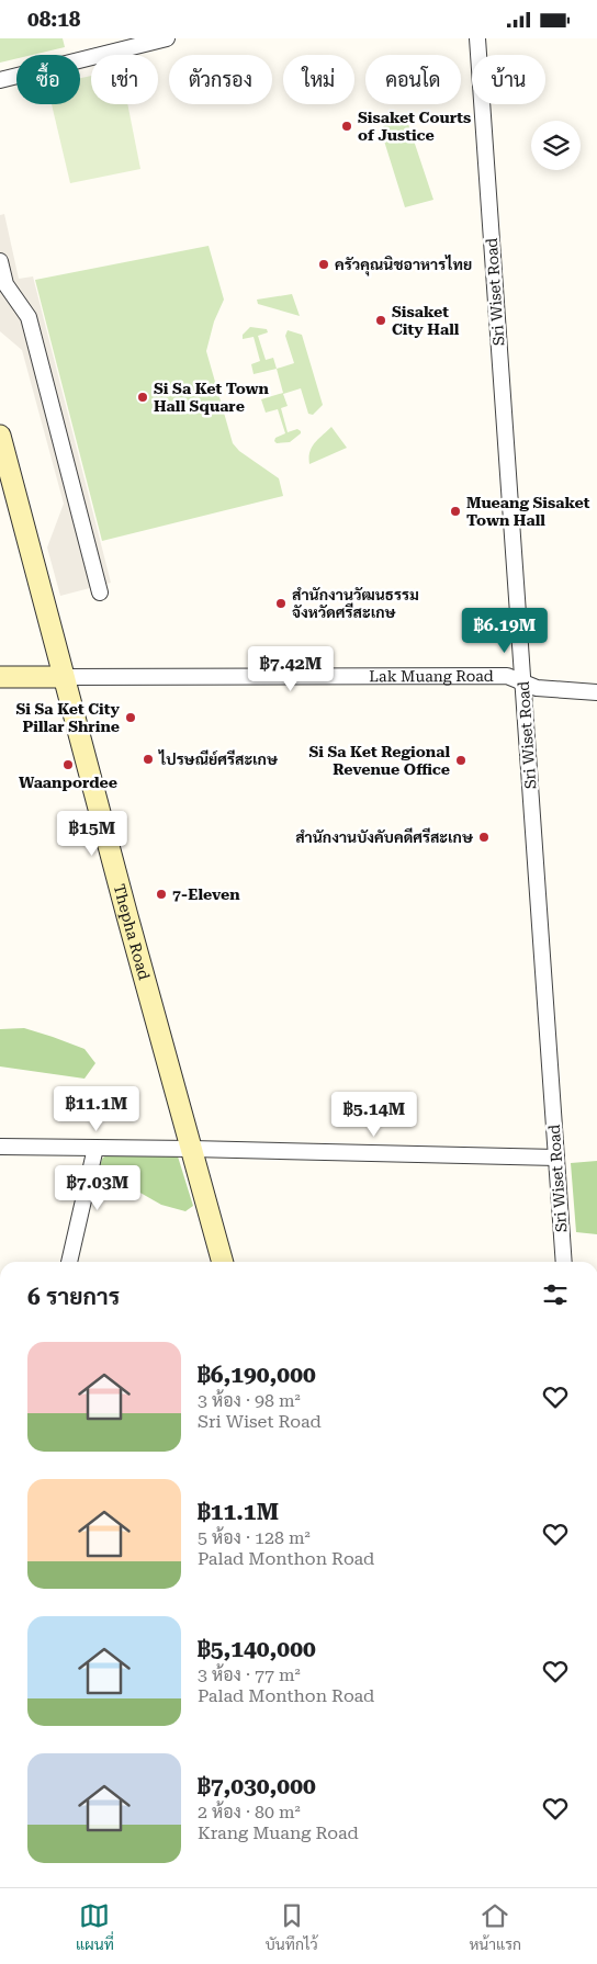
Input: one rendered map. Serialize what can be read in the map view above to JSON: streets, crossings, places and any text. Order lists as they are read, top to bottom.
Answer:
{
  "streets": {
    "main road": ["Lak Muang Road", "Thepha Road"],
    "street": ["Sri Wiset Road"]
  },
  "crossings": [
    ["Sri Wiset Road", "Lak Muang Road"],
    ["Lak Muang Road", "Thepha Road"]
  ],
  "places": [
    "Sisaket Courts of Justice",
    "ครัวคุณนิชอาหารไทย",
    "Sisaket City Hall",
    "Si Sa Ket Town Hall Square",
    "Mueang Sisaket Town Hall",
    "สำนักงานวัฒนธรรม จังหวัดศรีสะเกษ",
    "Si Sa Ket City Pillar Shrine",
    "ไปรษณีย์ศรีสะเกษ",
    "Si Sa Ket Regional Revenue Office",
    "Waanpordee",
    "สำนักงานบังคับคดีศรีสะเกษ",
    "7-Eleven"
  ],
  "page": {
    "status": "08:18",
    "chip": [
      "ซื้อ",
      "เช่า",
      "ตัวกรอง",
      "ใหม่",
      "คอนโด",
      "บ้าน"
    ],
    "price": [
      "฿6.19M",
      "฿7.42M",
      "฿15M",
      "฿11.1M",
      "฿5.14M",
      "฿7.03M"
    ],
    "heading": "6 รายการ",
    "list": [
      {
        "name": "฿6,190,000",
        "note": "3 ห้อง · 98 m² · Sri Wiset Road"
      },
      {
        "name": "฿11.1M",
        "note": "5 ห้อง · 128 m² · Palad Monthon Road"
      },
      {
        "name": "฿5,140,000",
        "note": "3 ห้อง · 77 m² · Palad Monthon Road"
      },
      {
        "name": "฿7,030,000",
        "note": "2 ห้อง · 80 m² · Krang Muang Road"
      }
    ],
    "tabs": ["แผนที่", "บันทึกไว้", "หน้าแรก"]
  }
}
